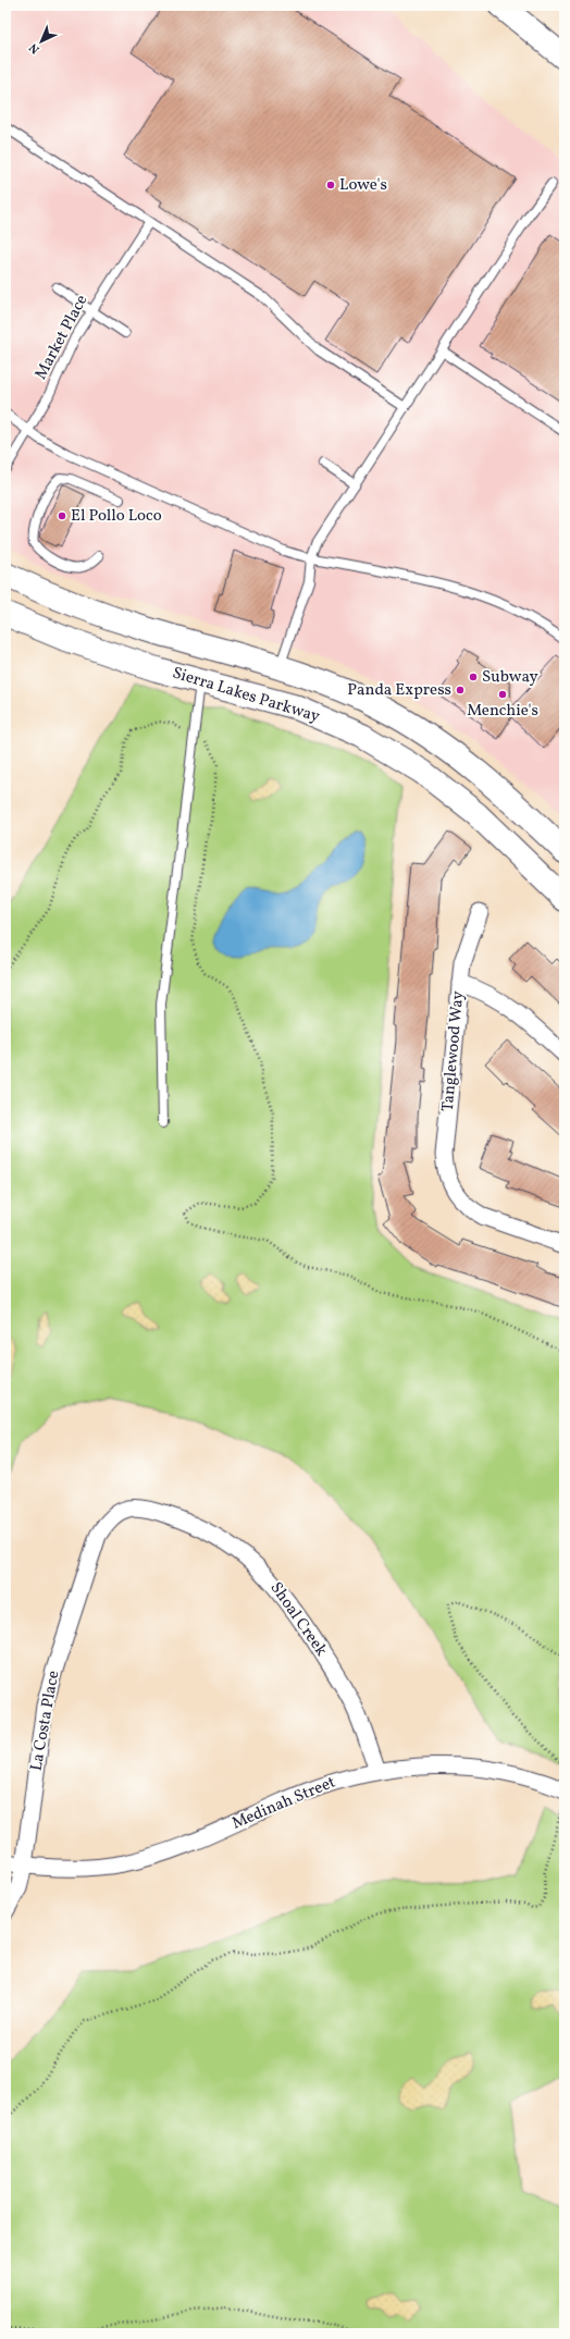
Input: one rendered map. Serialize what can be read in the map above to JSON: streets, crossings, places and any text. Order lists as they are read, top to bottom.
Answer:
{
  "streets": {
    "main road": ["Sierra Lakes Parkway"],
    "street": [
      "Tanglewood Way",
      "Shoal Creek",
      "La Costa Place",
      "Medinah Street"
    ],
    "lane": ["Market Place"]
  },
  "crossings": [
    ["Shoal Creek", "La Costa Place"],
    ["Shoal Creek", "Medinah Street"],
    ["La Costa Place", "Medinah Street"]
  ],
  "places": [
    "Lowe's",
    "El Pollo Loco",
    "Subway",
    "Panda Express",
    "Menchie's"
  ],
  "north": "bottom left"
}
